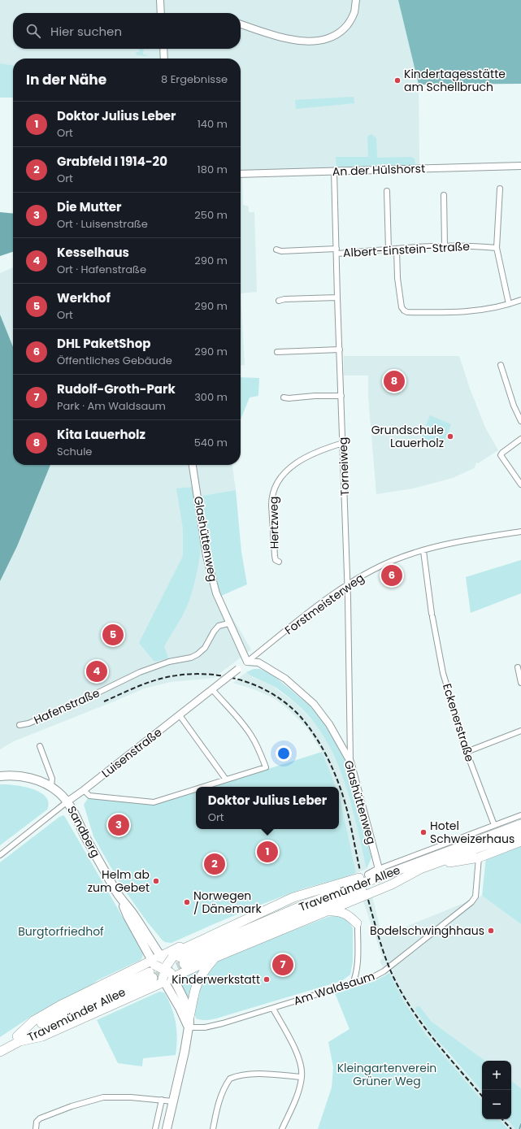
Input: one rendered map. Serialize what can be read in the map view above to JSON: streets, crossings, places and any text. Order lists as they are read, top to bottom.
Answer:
{
  "streets": {
    "highway": ["Travemünder Allee"],
    "main road": ["Sandberg"],
    "street": [
      "An der Hülshorst",
      "Albert-Einstein-Straße",
      "Torneiweg",
      "Hertzweg",
      "Glashüttenweg",
      "Forstmeisterweg",
      "Hafenstraße",
      "Eckenerstraße",
      "Luisenstraße",
      "Am Waldsaum"
    ]
  },
  "crossings": [
    ["An der Hülshorst", "Torneiweg"],
    ["Albert-Einstein-Straße", "Torneiweg"],
    ["Torneiweg", "Hertzweg"],
    ["Torneiweg", "Glashüttenweg"],
    ["Torneiweg", "Forstmeisterweg"],
    ["Glashüttenweg", "Forstmeisterweg"],
    ["Glashüttenweg", "Hafenstraße"],
    ["Glashüttenweg", "Luisenstraße"],
    ["Glashüttenweg", "Travemünder Allee"],
    ["Forstmeisterweg", "Eckenerstraße"],
    ["Forstmeisterweg", "Luisenstraße"],
    ["Eckenerstraße", "Travemünder Allee"],
    ["Luisenstraße", "Sandberg"]
  ],
  "parks": ["Burgtorfriedhof", "Kleingartenverein Grüner Weg"],
  "places": [
    "Kindertagesstätte am Schellbruch",
    "Grundschule Lauerholz",
    "Hotel Schweizerhaus",
    "Helm ab zum Gebet",
    "Norwegen / Dänemark",
    "Bodelschwinghhaus",
    "Kinderwerkstatt"
  ],
  "page": {
    "search": "Hier suchen",
    "heading": ["In der Nähe", "8 Ergebnisse"],
    "list": [
      {
        "mark": "1",
        "name": "Doktor Julius Leber",
        "note": "Ort",
        "value": "140 m"
      },
      {
        "mark": "2",
        "name": "Grabfeld I 1914-20",
        "note": "Ort",
        "value": "180 m"
      },
      {
        "mark": "3",
        "name": "Die Mutter",
        "note": "Ort · Luisenstraße",
        "value": "250 m"
      },
      {
        "mark": "4",
        "name": "Kesselhaus",
        "note": "Ort · Hafenstraße",
        "value": "290 m"
      },
      {
        "mark": "5",
        "name": "Werkhof",
        "note": "Ort",
        "value": "290 m"
      },
      {
        "mark": "6",
        "name": "DHL PaketShop",
        "note": "Öffentliches Gebäude",
        "value": "290 m"
      },
      {
        "mark": "7",
        "name": "Rudolf-Groth-Park",
        "note": "Park · Am Waldsaum",
        "value": "300 m"
      },
      {
        "mark": "8",
        "name": "Kita Lauerholz",
        "note": "Schule",
        "value": "540 m"
      }
    ],
    "pins": [
      "8",
      "6",
      "5",
      "4",
      "3",
      "1",
      "2",
      "7"
    ],
    "popup": ["Doktor Julius Leber", "Ort"],
    "map_buttons": ["+", "−"]
  }
}
